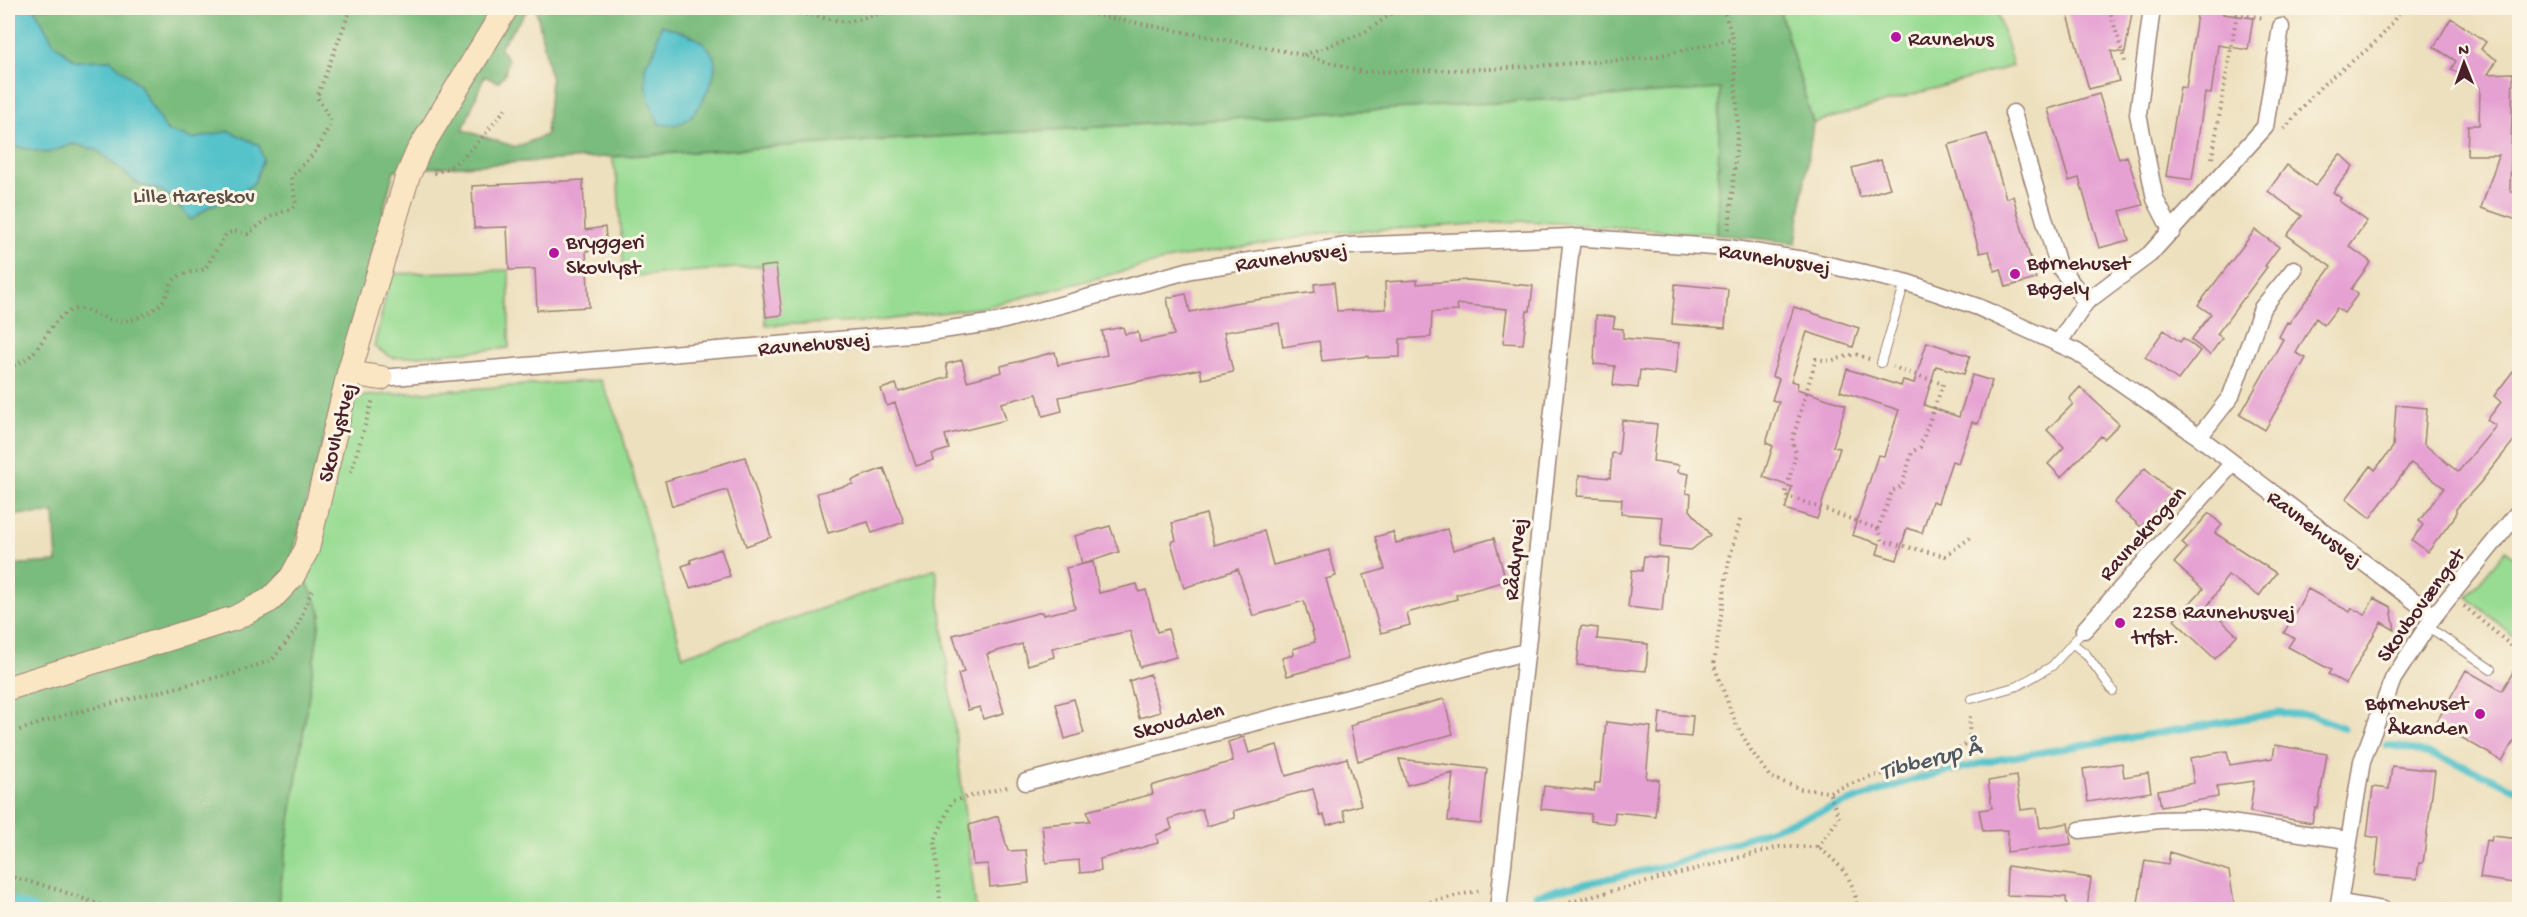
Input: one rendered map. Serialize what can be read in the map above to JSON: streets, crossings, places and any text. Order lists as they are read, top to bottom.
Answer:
{
  "streets": {
    "street": [
      "Ravnehusvej",
      "Skovlystvej",
      "Ravnekrogen",
      "Rådyrvej",
      "Skovbovænget",
      "Skovdalen"
    ]
  },
  "crossings": [
    ["Ravnehusvej", "Skovlystvej"],
    ["Ravnehusvej", "Ravnekrogen"],
    ["Ravnehusvej", "Rådyrvej"],
    ["Ravnehusvej", "Skovbovænget"],
    ["Rådyrvej", "Skovdalen"]
  ],
  "water": ["Tibberup Å"],
  "parks": ["Lille Hareskov"],
  "places": [
    "Ravnehus",
    "Bryggeri Skovlyst",
    "Børnehuset Bøgely",
    "2258 Ravnehusvej trfst.",
    "Børnehuset Åkanden"
  ],
  "north": "top"
}
